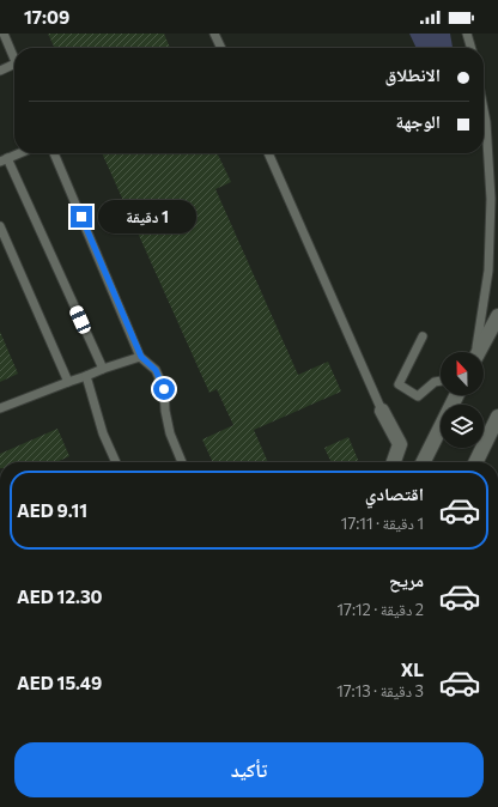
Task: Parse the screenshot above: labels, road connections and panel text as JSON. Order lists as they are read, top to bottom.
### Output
{
  "north": "top",
  "page": {
    "status": "17:09",
    "banner": ["الانطلاق", "الوجهة"],
    "bubble": "1 دقيقة",
    "list": [
      {
        "name": "اقتصادي",
        "note": "1 دقيقة · 17:11",
        "value": "AED 9.11"
      },
      {
        "name": "مريح",
        "note": "2 دقيقة · 17:12",
        "value": "AED 12.30"
      },
      {
        "name": "XL",
        "note": "3 دقيقة · 17:13",
        "value": "AED 15.49"
      }
    ],
    "buttons": "تأكيد"
  }
}
